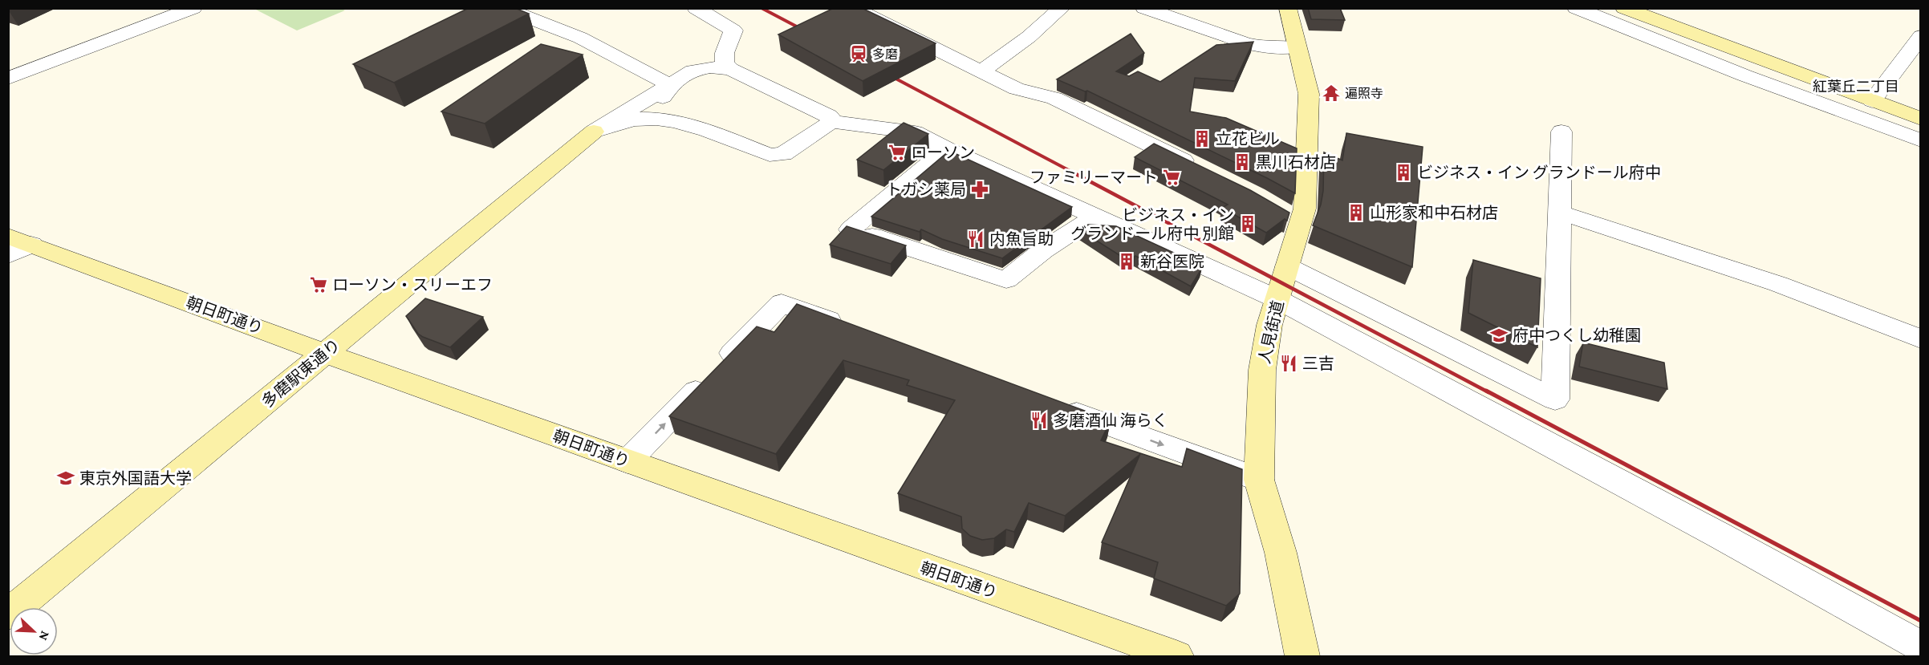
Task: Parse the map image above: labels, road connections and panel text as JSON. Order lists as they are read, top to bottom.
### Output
{
  "streets": {
    "street": ["朝日町通り", "人見街道", "多磨駅東通り"]
  },
  "crossings": [
    ["朝日町通り", "多磨駅東通り"]
  ],
  "districts": ["紅葉丘二丁目"],
  "places": {
    "station": ["多磨"],
    "temple": ["遍照寺"],
    "building": [
      "立花ビル",
      "黒川石材店",
      "ビジネス・イン グランドール府中",
      "山形家和中石材店",
      "ビジネス・イン グランドール府中 別館",
      "新谷医院"
    ],
    "supermarket": ["ローソン", "ファミリーマート", "ローソン・スリーエフ"],
    "pharmacy": ["トガシ薬局"],
    "restaurant": ["内魚旨助", "三吉", "多磨酒仙 海らく"],
    "school or university": ["府中つくし幼稚園", "東京外国語大学"]
  },
  "north": "bottom right"
}
